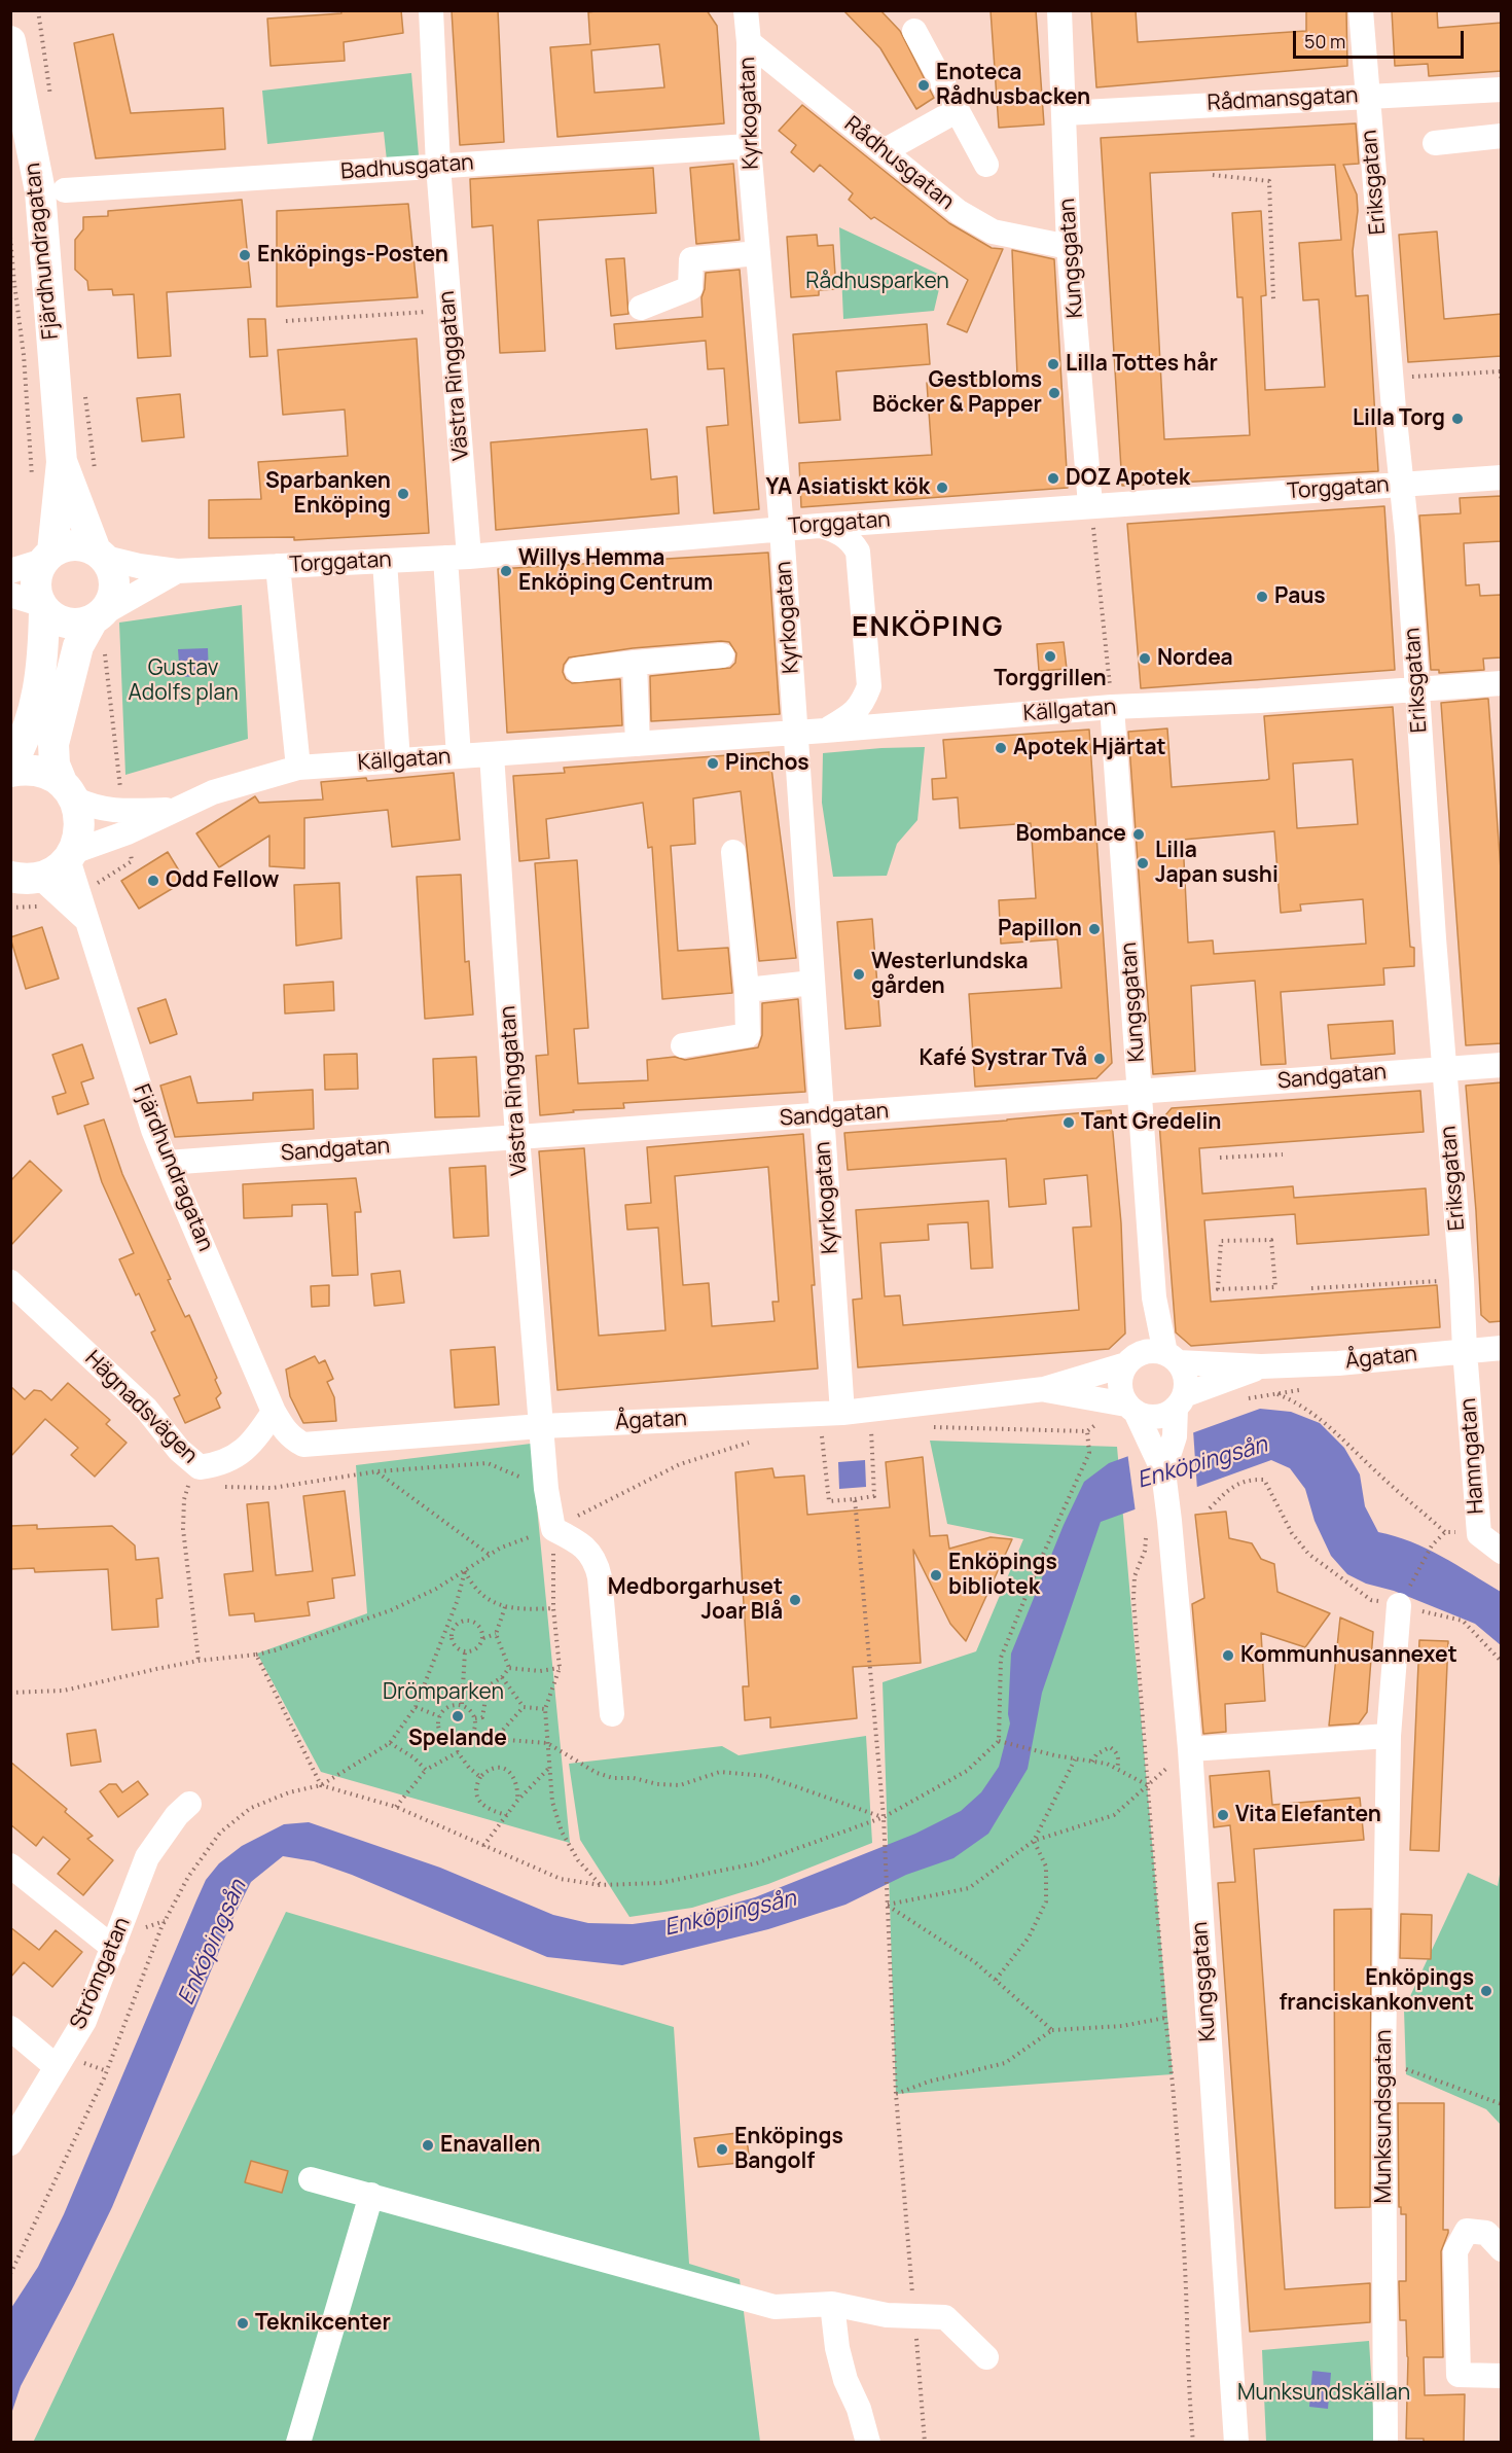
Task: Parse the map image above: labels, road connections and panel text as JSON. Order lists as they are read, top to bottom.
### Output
{
  "streets": {
    "main road": ["Fjärdhundragatan"],
    "street": [
      "Rådmansgatan",
      "Kyrkogatan",
      "Rådhusgatan",
      "Badhusgatan",
      "Eriksgatan",
      "Kungsgatan",
      "Västra Ringgatan",
      "Torggatan",
      "Källgatan",
      "Sandgatan",
      "Ågatan",
      "Hägnadsvägen",
      "Hamngatan",
      "Strömgatan",
      "Munksundsgatan"
    ]
  },
  "crossings": [
    ["Rådmansgatan", "Eriksgatan"],
    ["Rådmansgatan", "Kungsgatan"],
    ["Kyrkogatan", "Rådhusgatan"],
    ["Kyrkogatan", "Badhusgatan"],
    ["Kyrkogatan", "Torggatan"],
    ["Kyrkogatan", "Källgatan"],
    ["Kyrkogatan", "Sandgatan"],
    ["Kyrkogatan", "Ågatan"],
    ["Rådhusgatan", "Kungsgatan"],
    ["Badhusgatan", "Västra Ringgatan"],
    ["Eriksgatan", "Torggatan"],
    ["Eriksgatan", "Källgatan"],
    ["Eriksgatan", "Sandgatan"],
    ["Eriksgatan", "Ågatan"],
    ["Eriksgatan", "Hamngatan"],
    ["Fjärdhundragatan", "Torggatan"],
    ["Fjärdhundragatan", "Källgatan"],
    ["Fjärdhundragatan", "Sandgatan"],
    ["Fjärdhundragatan", "Ågatan"],
    ["Fjärdhundragatan", "Hägnadsvägen"],
    ["Kungsgatan", "Torggatan"],
    ["Kungsgatan", "Källgatan"],
    ["Kungsgatan", "Sandgatan"],
    ["Kungsgatan", "Ågatan"],
    ["Västra Ringgatan", "Torggatan"],
    ["Västra Ringgatan", "Källgatan"],
    ["Västra Ringgatan", "Sandgatan"],
    ["Västra Ringgatan", "Ågatan"],
    ["Ågatan", "Hägnadsvägen"],
    ["Ågatan", "Hamngatan"]
  ],
  "districts": ["ENKÖPING"],
  "water": ["Enköpingsån"],
  "parks": [
    "Rådhusparken",
    "Gustav Adolfs plan",
    "Drömparken",
    "Munksundskällan"
  ],
  "places": [
    "Enoteca Rådhusbacken",
    "Enköpings-Posten",
    "Lilla Tottes hår",
    "Gestbloms Böcker & Papper",
    "Lilla Torg",
    "DOZ Apotek",
    "YA Asiatiskt kök",
    "Sparbanken Enköping",
    "Willys Hemma Enköping Centrum",
    "Paus",
    "Torggrillen",
    "Nordea",
    "Apotek Hjärtat",
    "Pinchos",
    "Bombance",
    "Lilla Japan sushi",
    "Odd Fellow",
    "Papillon",
    "Westerlundska gården",
    "Kafé Systrar Två",
    "Tant Gredelin",
    "Enköpings bibliotek",
    "Medborgarhuset Joar Blå",
    "Kommunhusannexet",
    "Spelande",
    "Vita Elefanten",
    "Enköpings franciskankonvent",
    "Enavallen",
    "Enköpings Bangolf",
    "Teknikcenter"
  ],
  "scale_bar": "50 m"
}
